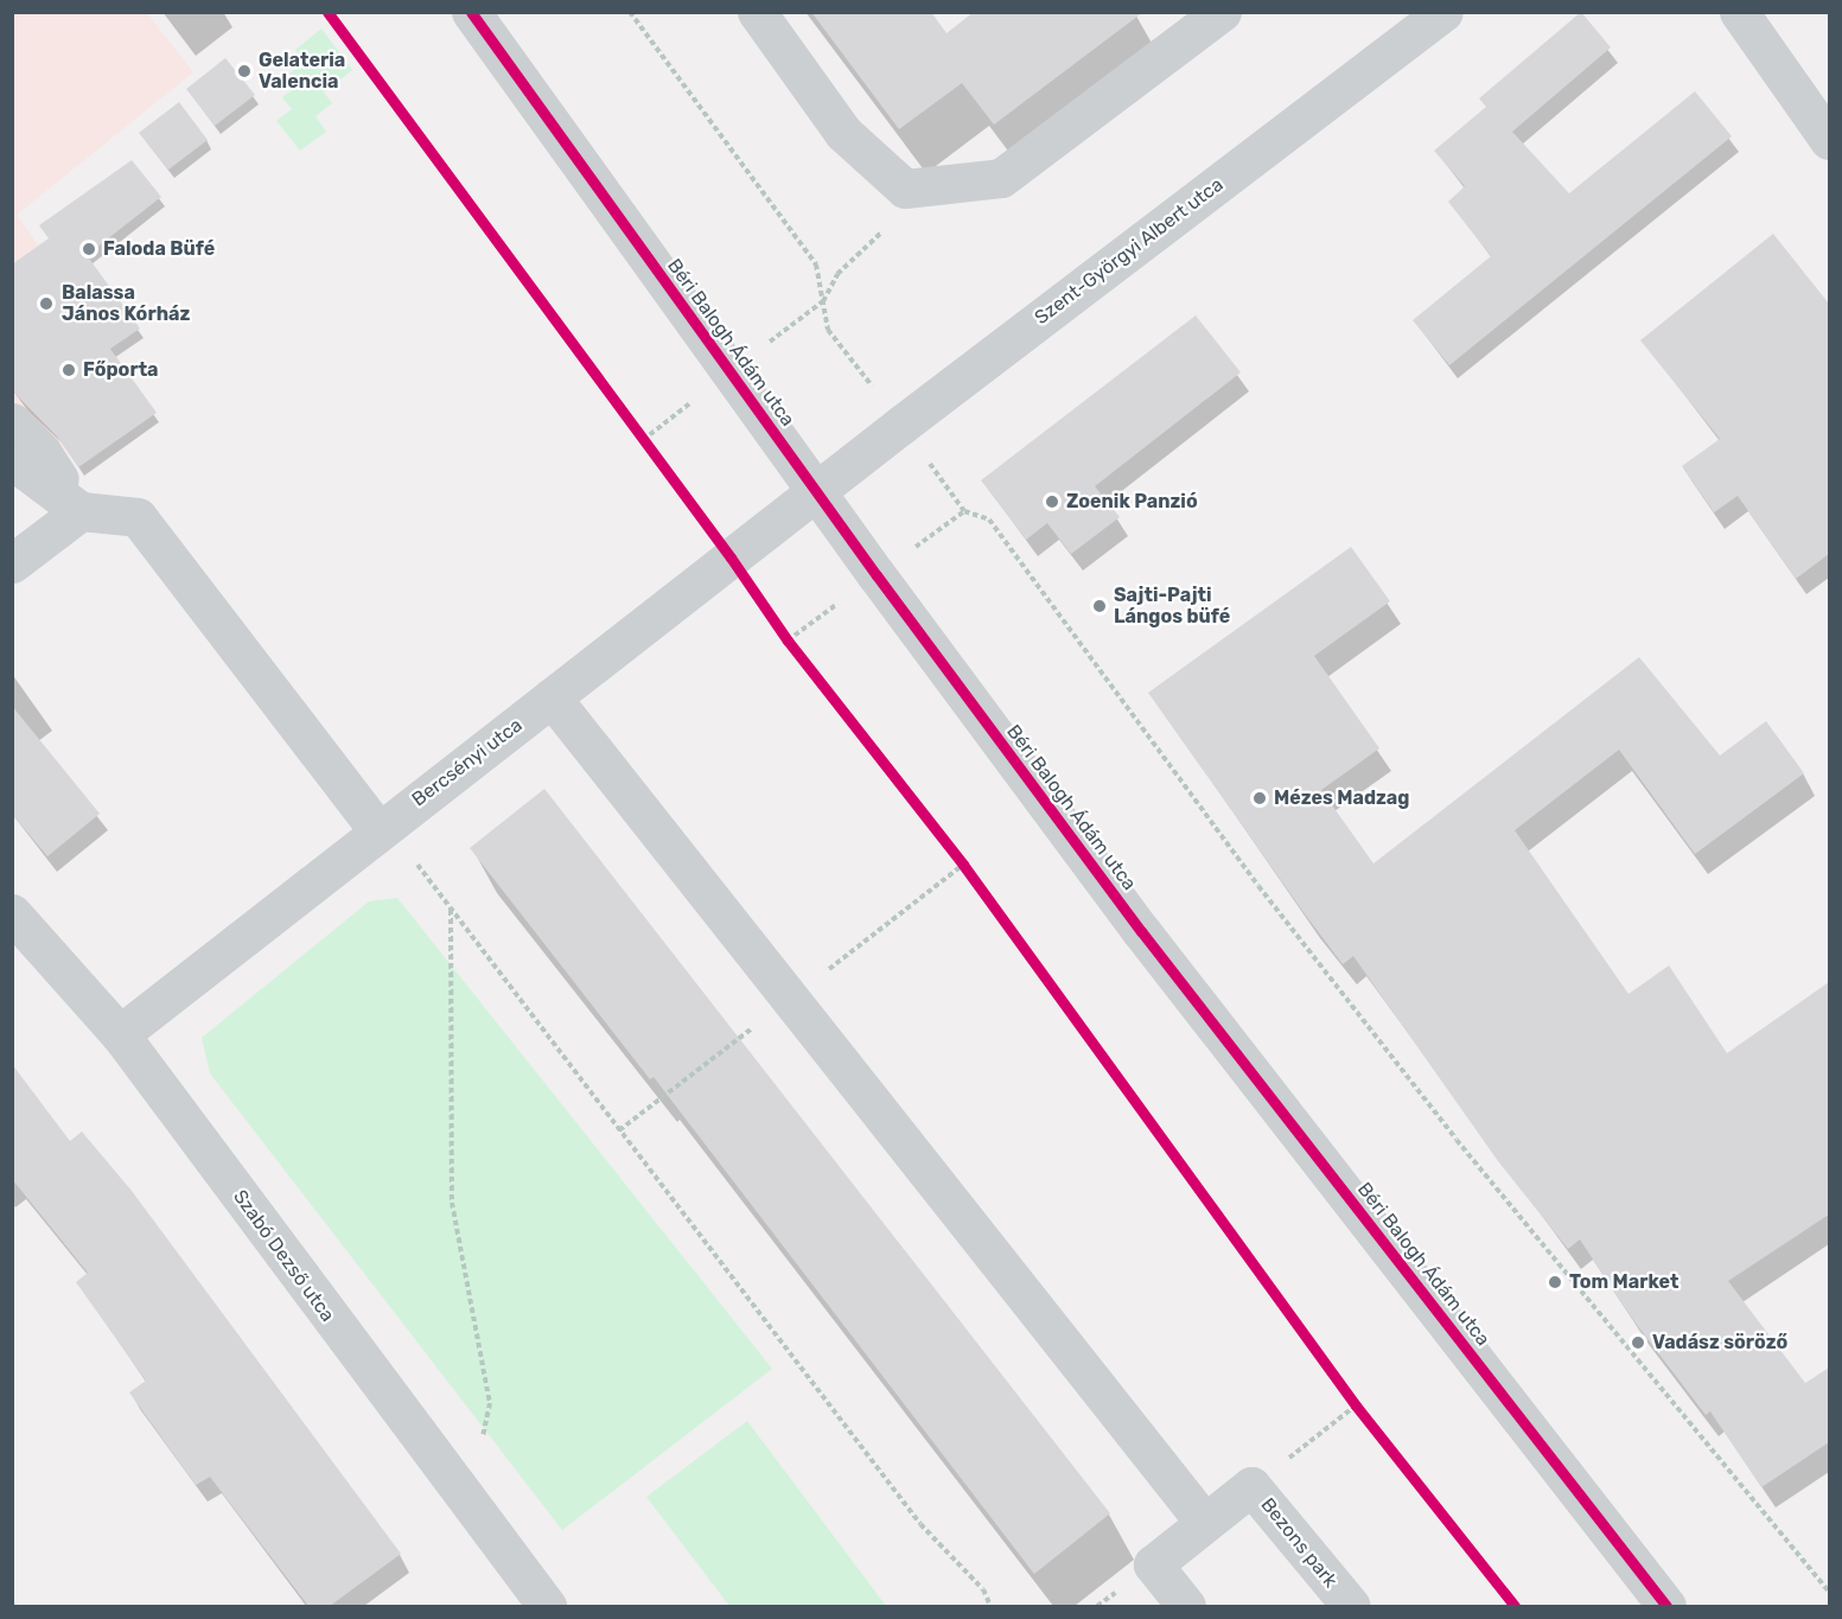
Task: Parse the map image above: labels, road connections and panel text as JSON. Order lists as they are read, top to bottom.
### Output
{
  "streets": {
    "street": [
      "Szent-Györgyi Albert utca",
      "Béri Balogh Ádám utca",
      "Bercsényi utca",
      "Szabó Dezső utca",
      "Bezons park"
    ]
  },
  "crossings": [
    ["Szent-Györgyi Albert utca", "Béri Balogh Ádám utca"],
    ["Szent-Györgyi Albert utca", "Bercsényi utca"],
    ["Béri Balogh Ádám utca", "Bercsényi utca"],
    ["Bercsényi utca", "Szabó Dezső utca"]
  ],
  "places": [
    "Gelateria Valencia",
    "Faloda Büfé",
    "Balassa János Kórház",
    "Főporta",
    "Zoenik Panzió",
    "Sajti-Pajti Lángos büfé",
    "Mézes Madzag",
    "Tom Market",
    "Vadász söröző"
  ]
}
